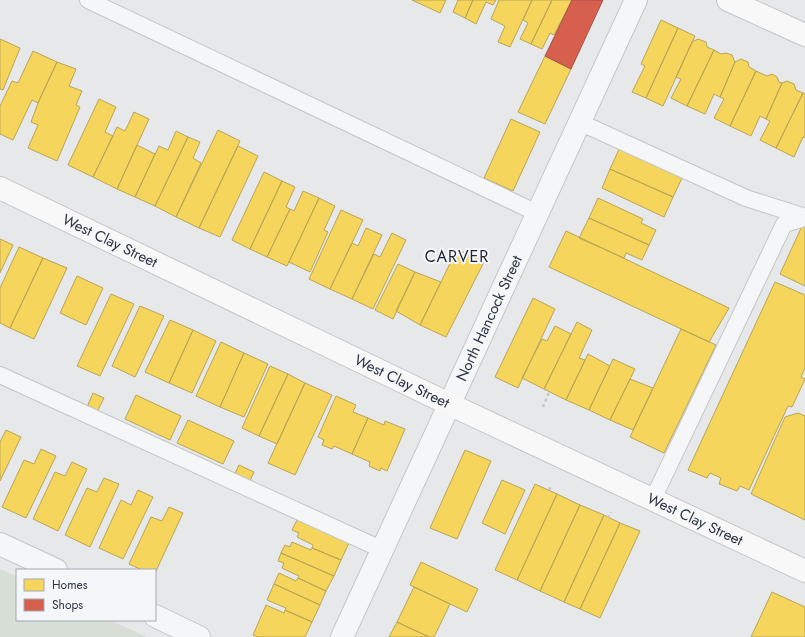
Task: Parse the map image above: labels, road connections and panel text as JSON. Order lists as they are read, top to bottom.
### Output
{
  "streets": {
    "street": ["West Clay Street", "North Hancock Street"]
  },
  "crossings": [
    ["West Clay Street", "North Hancock Street"]
  ],
  "districts": ["CARVER"],
  "legend": ["Homes", "Shops"]
}
